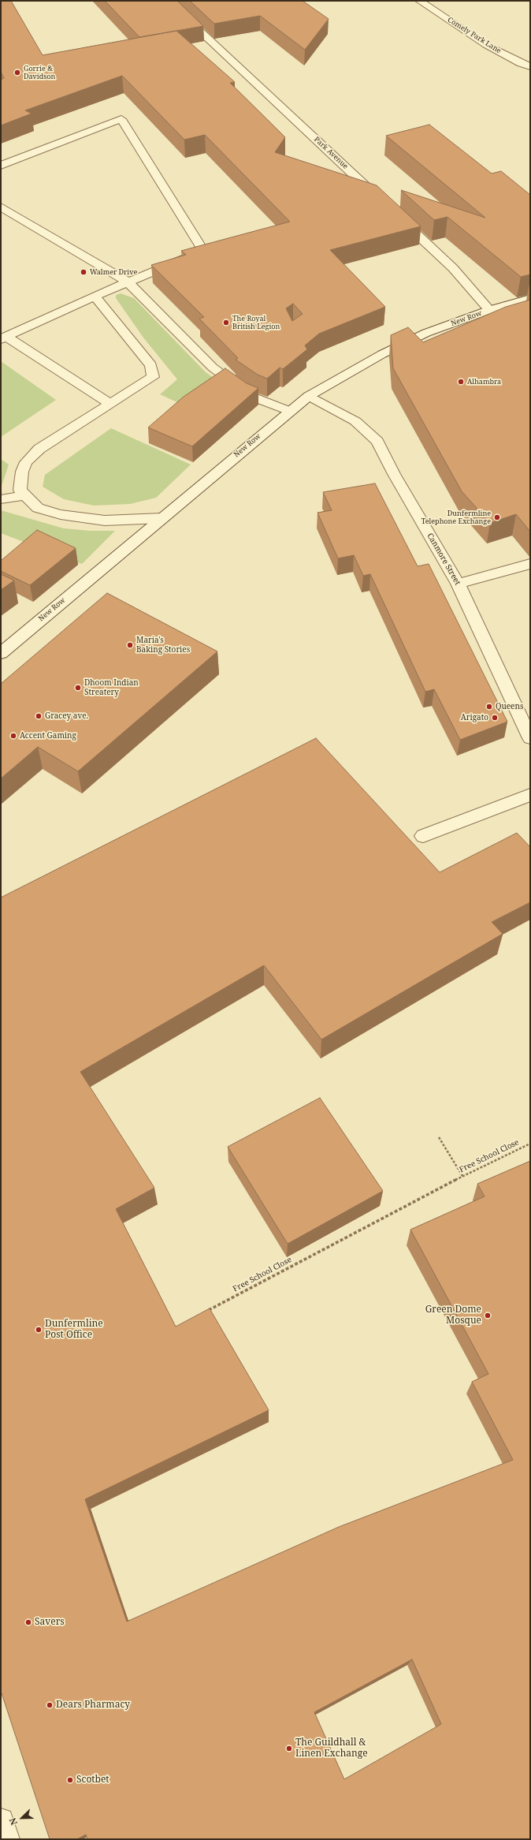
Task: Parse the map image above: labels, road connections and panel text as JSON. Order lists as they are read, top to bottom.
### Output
{
  "streets": {
    "street": [
      "Comely Park Lane",
      "Park Avenue",
      "New Row",
      "Canmore Street"
    ],
    "path": ["Free School Close"]
  },
  "crossings": [
    ["New Row", "Canmore Street"]
  ],
  "places": [
    "Gorrie & Davidson",
    "Walmer Drive",
    "The Royal British Legion",
    "Alhambra",
    "Dunfermline Telephone Exchange",
    "Maria's Baking Stories",
    "Dhoom Indian Streatery",
    "Queens",
    "Gracey ave.",
    "Arigato",
    "Accent Gaming",
    "Green Dome Mosque",
    "Dunfermline Post Office",
    "Savers",
    "Dears Pharmacy",
    "The Guildhall & Linen Exchange",
    "Scotbet"
  ],
  "north": "bottom left"
}
